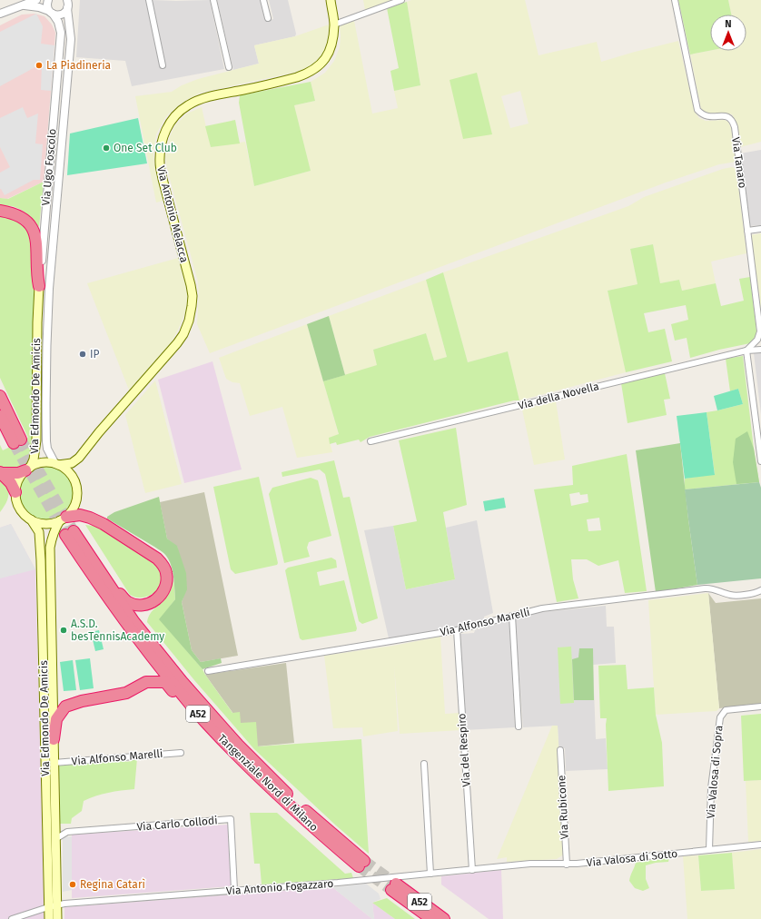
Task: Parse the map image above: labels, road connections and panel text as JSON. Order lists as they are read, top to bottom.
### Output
{
  "streets": {
    "highway": ["A52", "Tangenziale Nord di Milano"],
    "main road": ["Via Ugo Foscolo", "Via Antonio Melacca", "Via Edmondo De Amicis"],
    "street": [
      "Via Tanaro",
      "Via della Novella",
      "Via Alfonso Marelli",
      "Via del Respiro",
      "Via Valosa di Sopra",
      "Via Rubicone",
      "Via Carlo Collodi",
      "Via Valosa di Sotto",
      "Via Antonio Fogazzaro"
    ]
  },
  "crossings": [
    ["Via Tanaro", "Via della Novella"],
    ["Via Ugo Foscolo", "Via Edmondo De Amicis"],
    ["Via Antonio Melacca", "Via Edmondo De Amicis"],
    ["Via Edmondo De Amicis", "Via Alfonso Marelli"],
    ["Via Edmondo De Amicis", "Via Carlo Collodi"],
    ["Via Edmondo De Amicis", "Via Antonio Fogazzaro"],
    ["Via Alfonso Marelli", "Via del Respiro"],
    ["Via del Respiro", "Via Antonio Fogazzaro"],
    ["Via Valosa di Sopra", "Via Valosa di Sotto"],
    ["Via Rubicone", "Via Valosa di Sotto"],
    ["Via Carlo Collodi", "Via Antonio Fogazzaro"],
    ["Via Valosa di Sotto", "Via Antonio Fogazzaro"]
  ],
  "places": [
    "La Piadineria",
    "One Set Club",
    "IP",
    "A.S.D. besTennisAcademy",
    "Regina Catarì"
  ],
  "north": "top"
}
